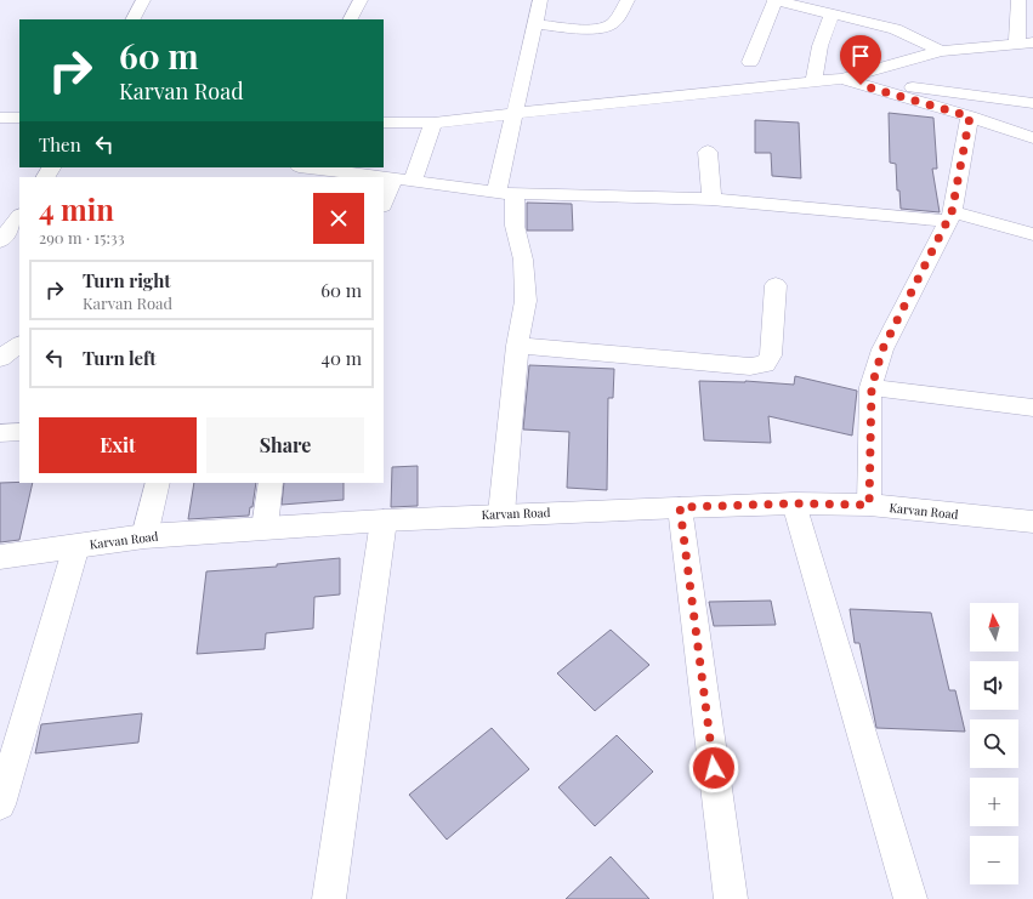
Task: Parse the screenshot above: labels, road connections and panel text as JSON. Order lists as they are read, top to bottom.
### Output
{
  "streets": {
    "street": ["Karvan Road"]
  },
  "north": "top",
  "page": {
    "turn": ["60 m", "Karvan Road"],
    "then": "Then",
    "heading": ["4 min", "290 m · 15:33"],
    "list": [
      {
        "name": "Turn right",
        "note": "Karvan Road",
        "value": "60 m"
      },
      {
        "name": "Turn left",
        "value": "40 m"
      }
    ],
    "buttons": ["Exit", "Share"],
    "map_buttons": ["+", "−"]
  }
}
